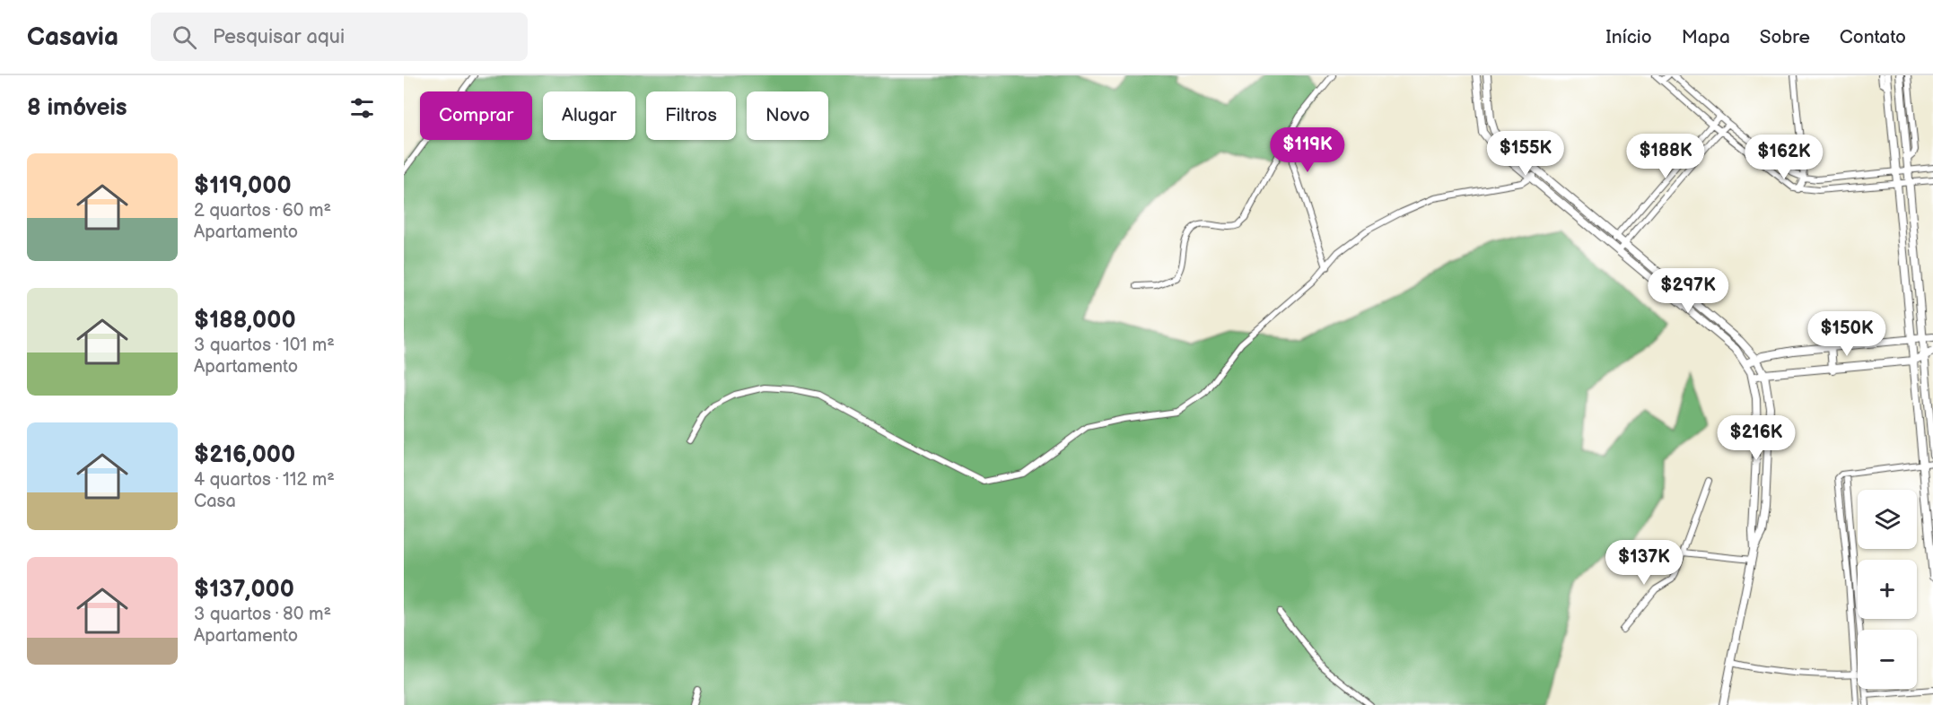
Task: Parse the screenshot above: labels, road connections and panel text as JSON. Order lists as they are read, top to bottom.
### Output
{
  "page": {
    "header": "Casavia",
    "search": "Pesquisar aqui",
    "nav": [
      "Início",
      "Mapa",
      "Sobre",
      "Contato"
    ],
    "heading": "8 imóveis",
    "chip": [
      "Comprar",
      "Alugar",
      "Filtros",
      "Novo"
    ],
    "price": [
      "$119K",
      "$155K",
      "$188K",
      "$162K",
      "$297K",
      "$150K",
      "$216K",
      "$137K"
    ],
    "list": [
      {
        "name": "$119,000",
        "note": "2 quartos · 60 m² · Apartamento"
      },
      {
        "name": "$188,000",
        "note": "3 quartos · 101 m² · Apartamento"
      },
      {
        "name": "$216,000",
        "note": "4 quartos · 112 m² · Casa"
      },
      {
        "name": "$137,000",
        "note": "3 quartos · 80 m² · Apartamento"
      }
    ],
    "map_buttons": ["+", "−"]
  }
}
